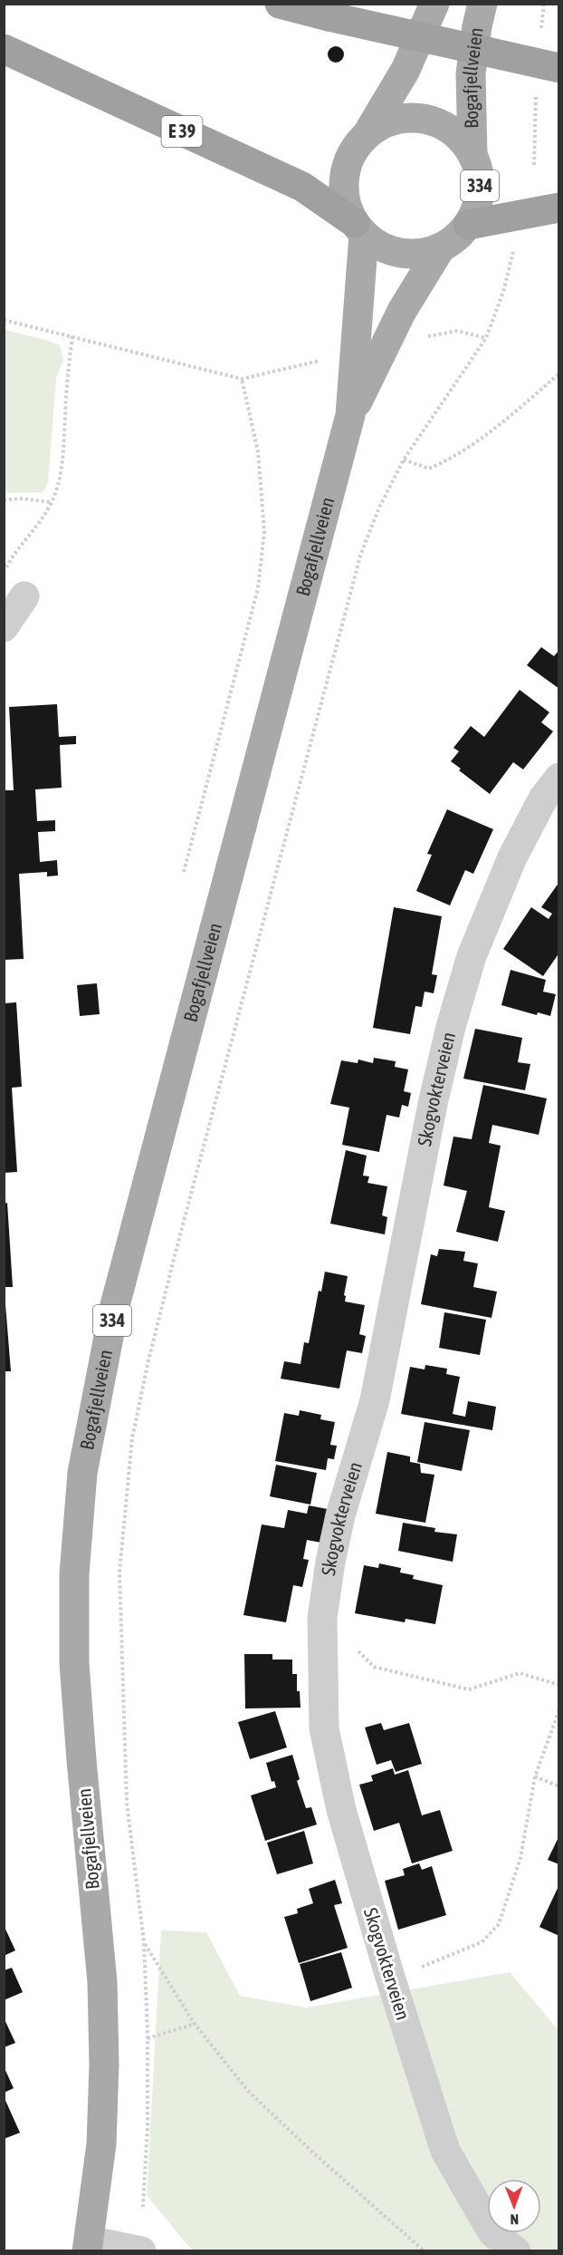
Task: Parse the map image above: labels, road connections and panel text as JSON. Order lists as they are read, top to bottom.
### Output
{
  "streets": {
    "highway": ["E 39"],
    "main road": ["Bogafjellveien", "334"],
    "street": ["Skogvokterveien"]
  },
  "crossings": [
    ["Bogafjellveien", "E 39"],
    ["Bogafjellveien", "334"],
    ["E 39", "334"]
  ],
  "north": "bottom"
}
